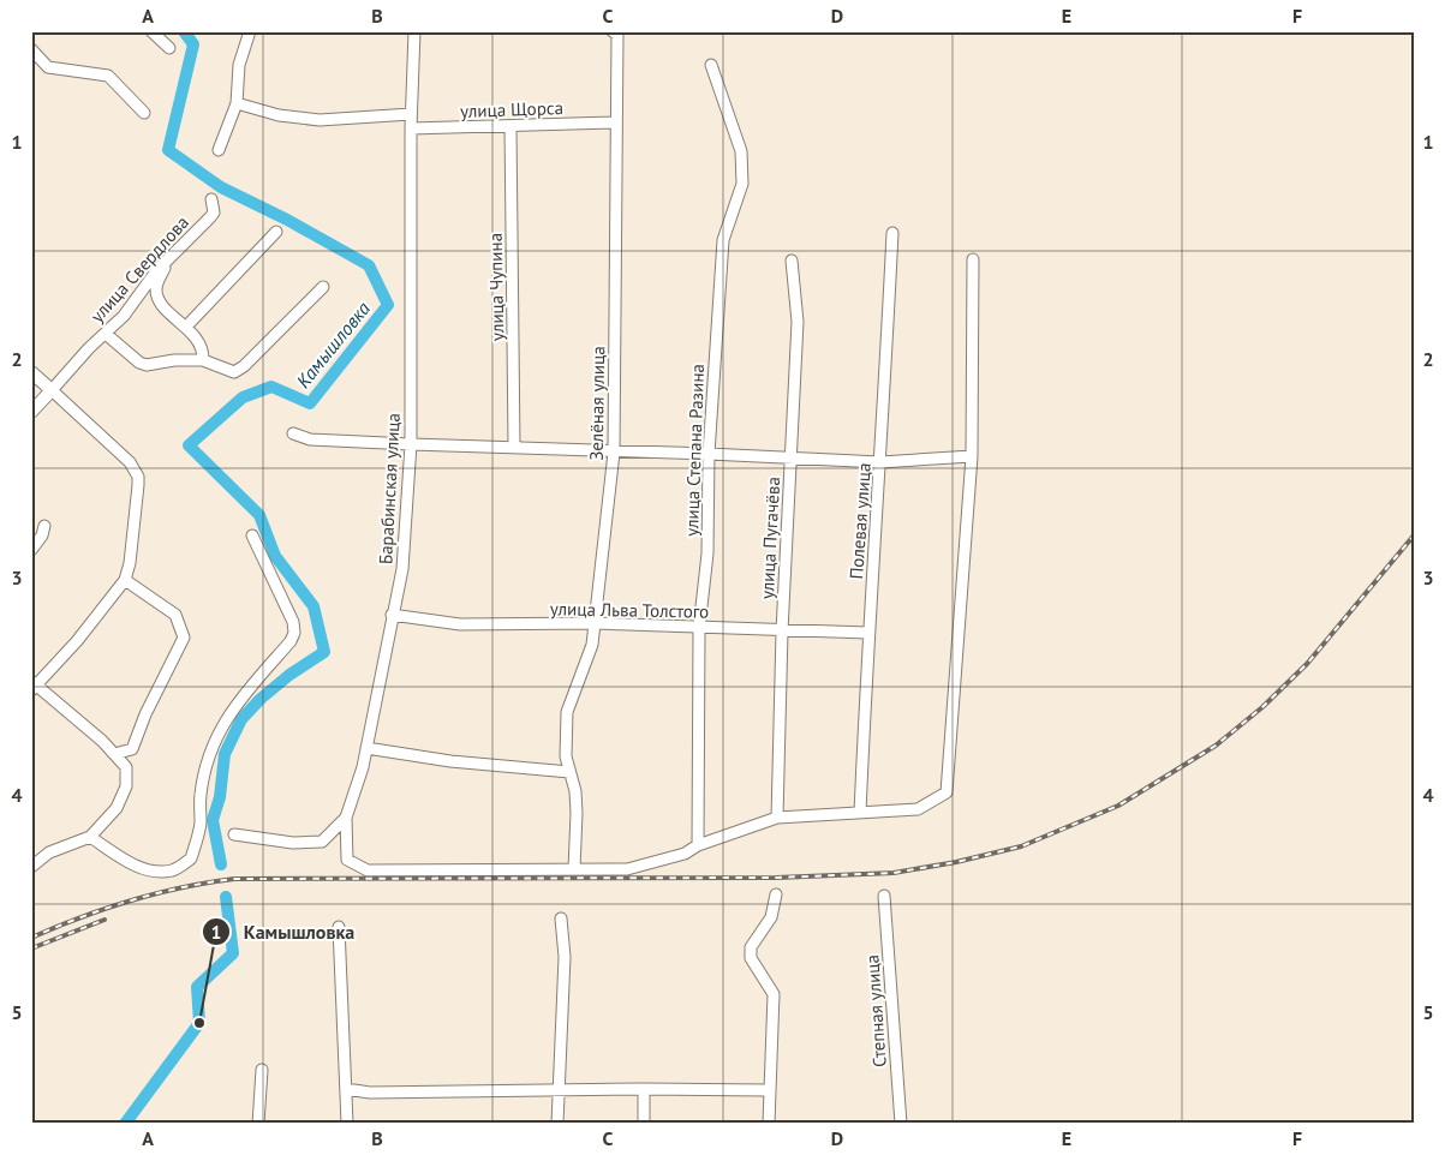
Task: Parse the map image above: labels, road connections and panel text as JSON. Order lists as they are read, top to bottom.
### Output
{
  "streets": {
    "main road": ["улица Свердлова"],
    "street": [
      "улица Щорса",
      "улица Чупина",
      "Зелёная улица",
      "улица Степана Разина",
      "Барабинская улица",
      "Полевая улица",
      "улица Пугачёва",
      "улица Льва Толстого",
      "Степная улица"
    ]
  },
  "crossings": [
    ["улица Щорса", "улица Чупина"],
    ["улица Щорса", "Зелёная улица"],
    ["улица Щорса", "Барабинская улица"],
    ["Зелёная улица", "улица Льва Толстого"],
    ["улица Степана Разина", "улица Льва Толстого"],
    ["Барабинская улица", "улица Льва Толстого"],
    ["Полевая улица", "улица Льва Толстого"],
    ["улица Пугачёва", "улица Льва Толстого"]
  ],
  "water": ["Камышловка"],
  "places": ["Камышловка"],
  "grid": {
    "columns": [
      "A",
      "B",
      "C",
      "D",
      "E",
      "F"
    ],
    "rows": [
      "1",
      "2",
      "3",
      "4",
      "5"
    ]
  }
}
